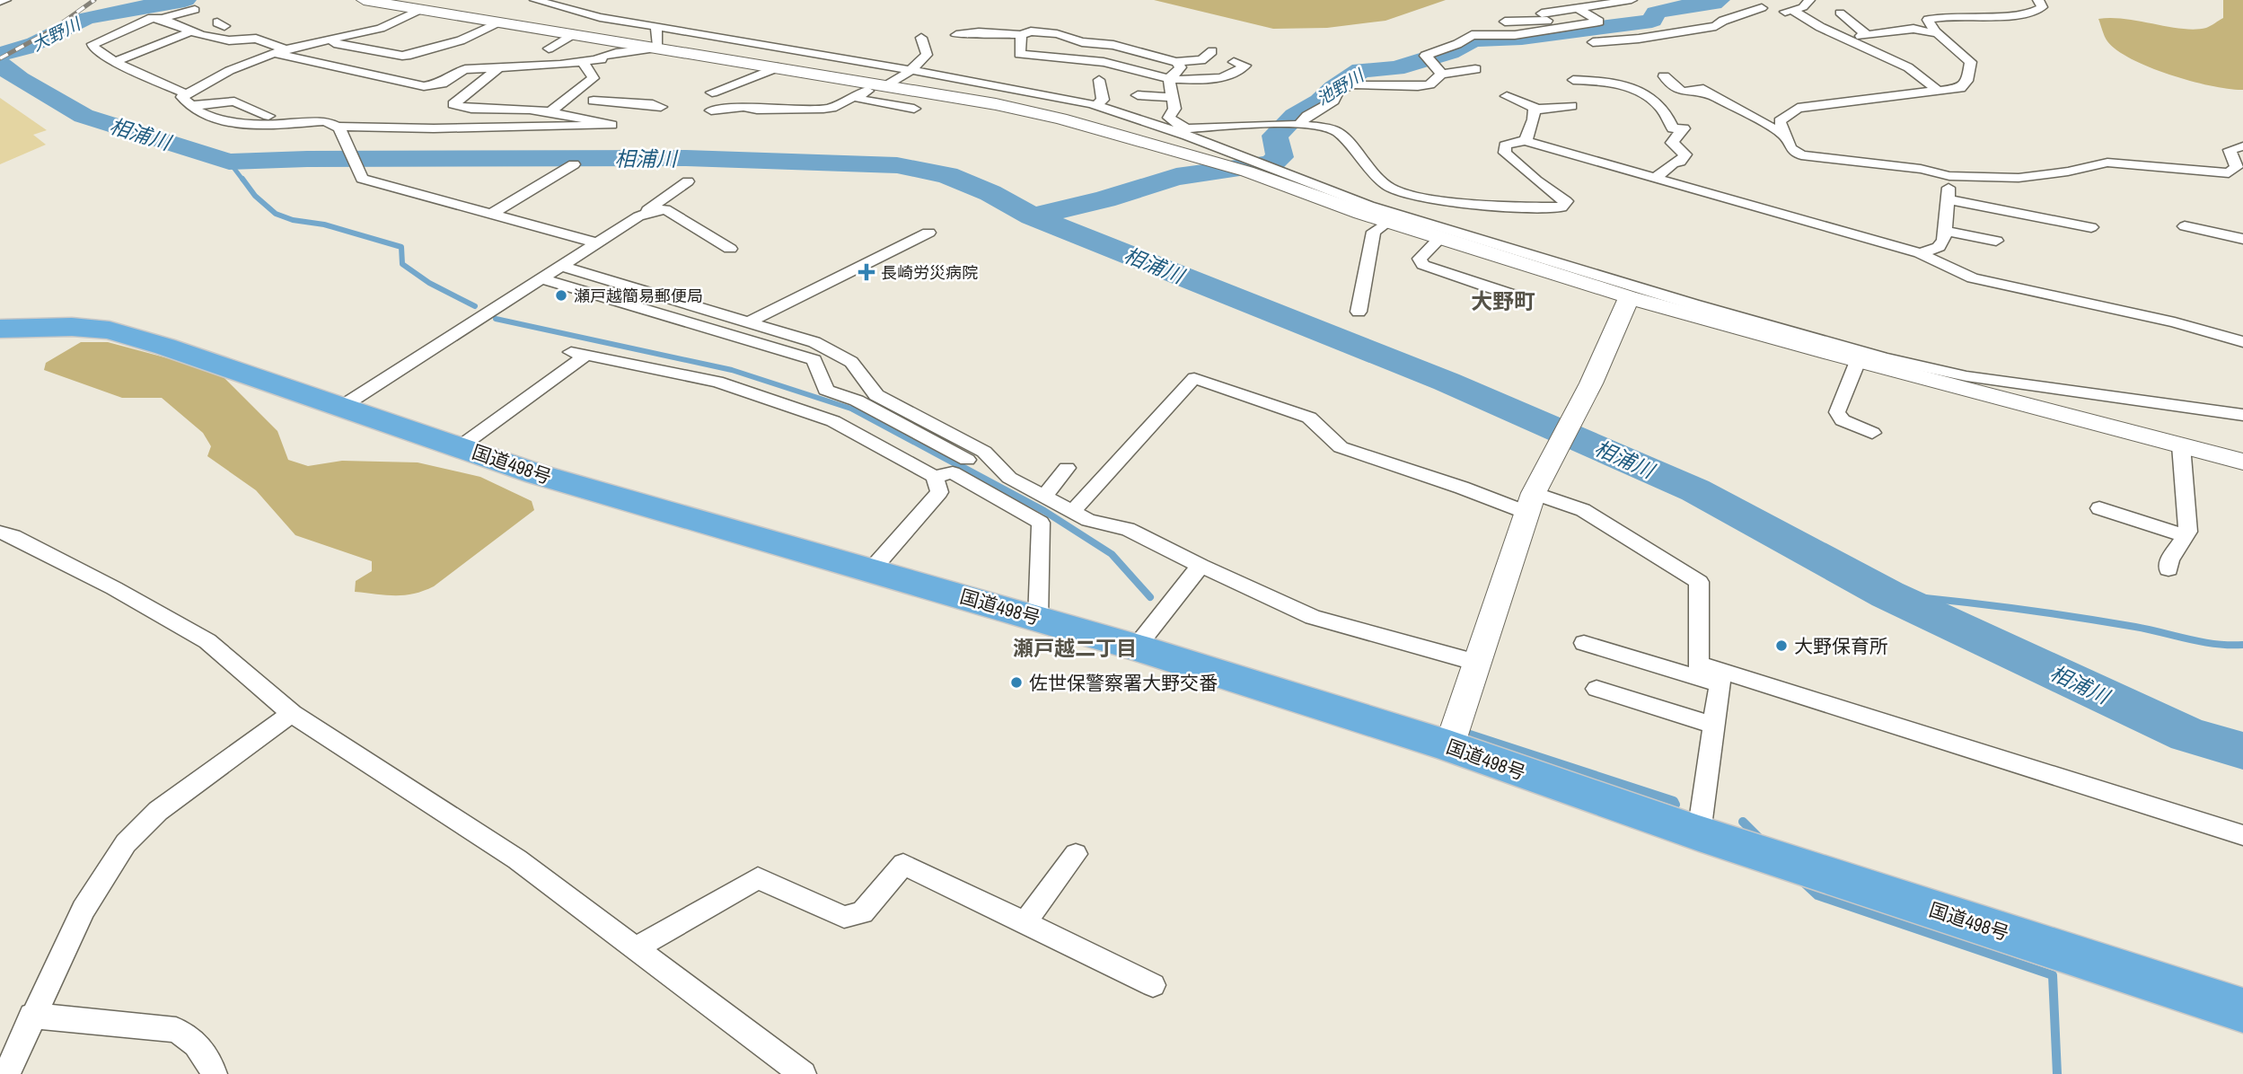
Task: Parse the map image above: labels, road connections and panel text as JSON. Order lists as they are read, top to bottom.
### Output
{
  "streets": {
    "highway": ["国道498号"]
  },
  "districts": ["大野町", "瀬戸越二丁目"],
  "water": ["大野川", "池野川", "相浦川"],
  "places": {
    "health": ["長崎労災病院"],
    "other": ["瀬戸越簡易郵便局", "大野保育所", "佐世保警察署大野交番"]
  }
}
